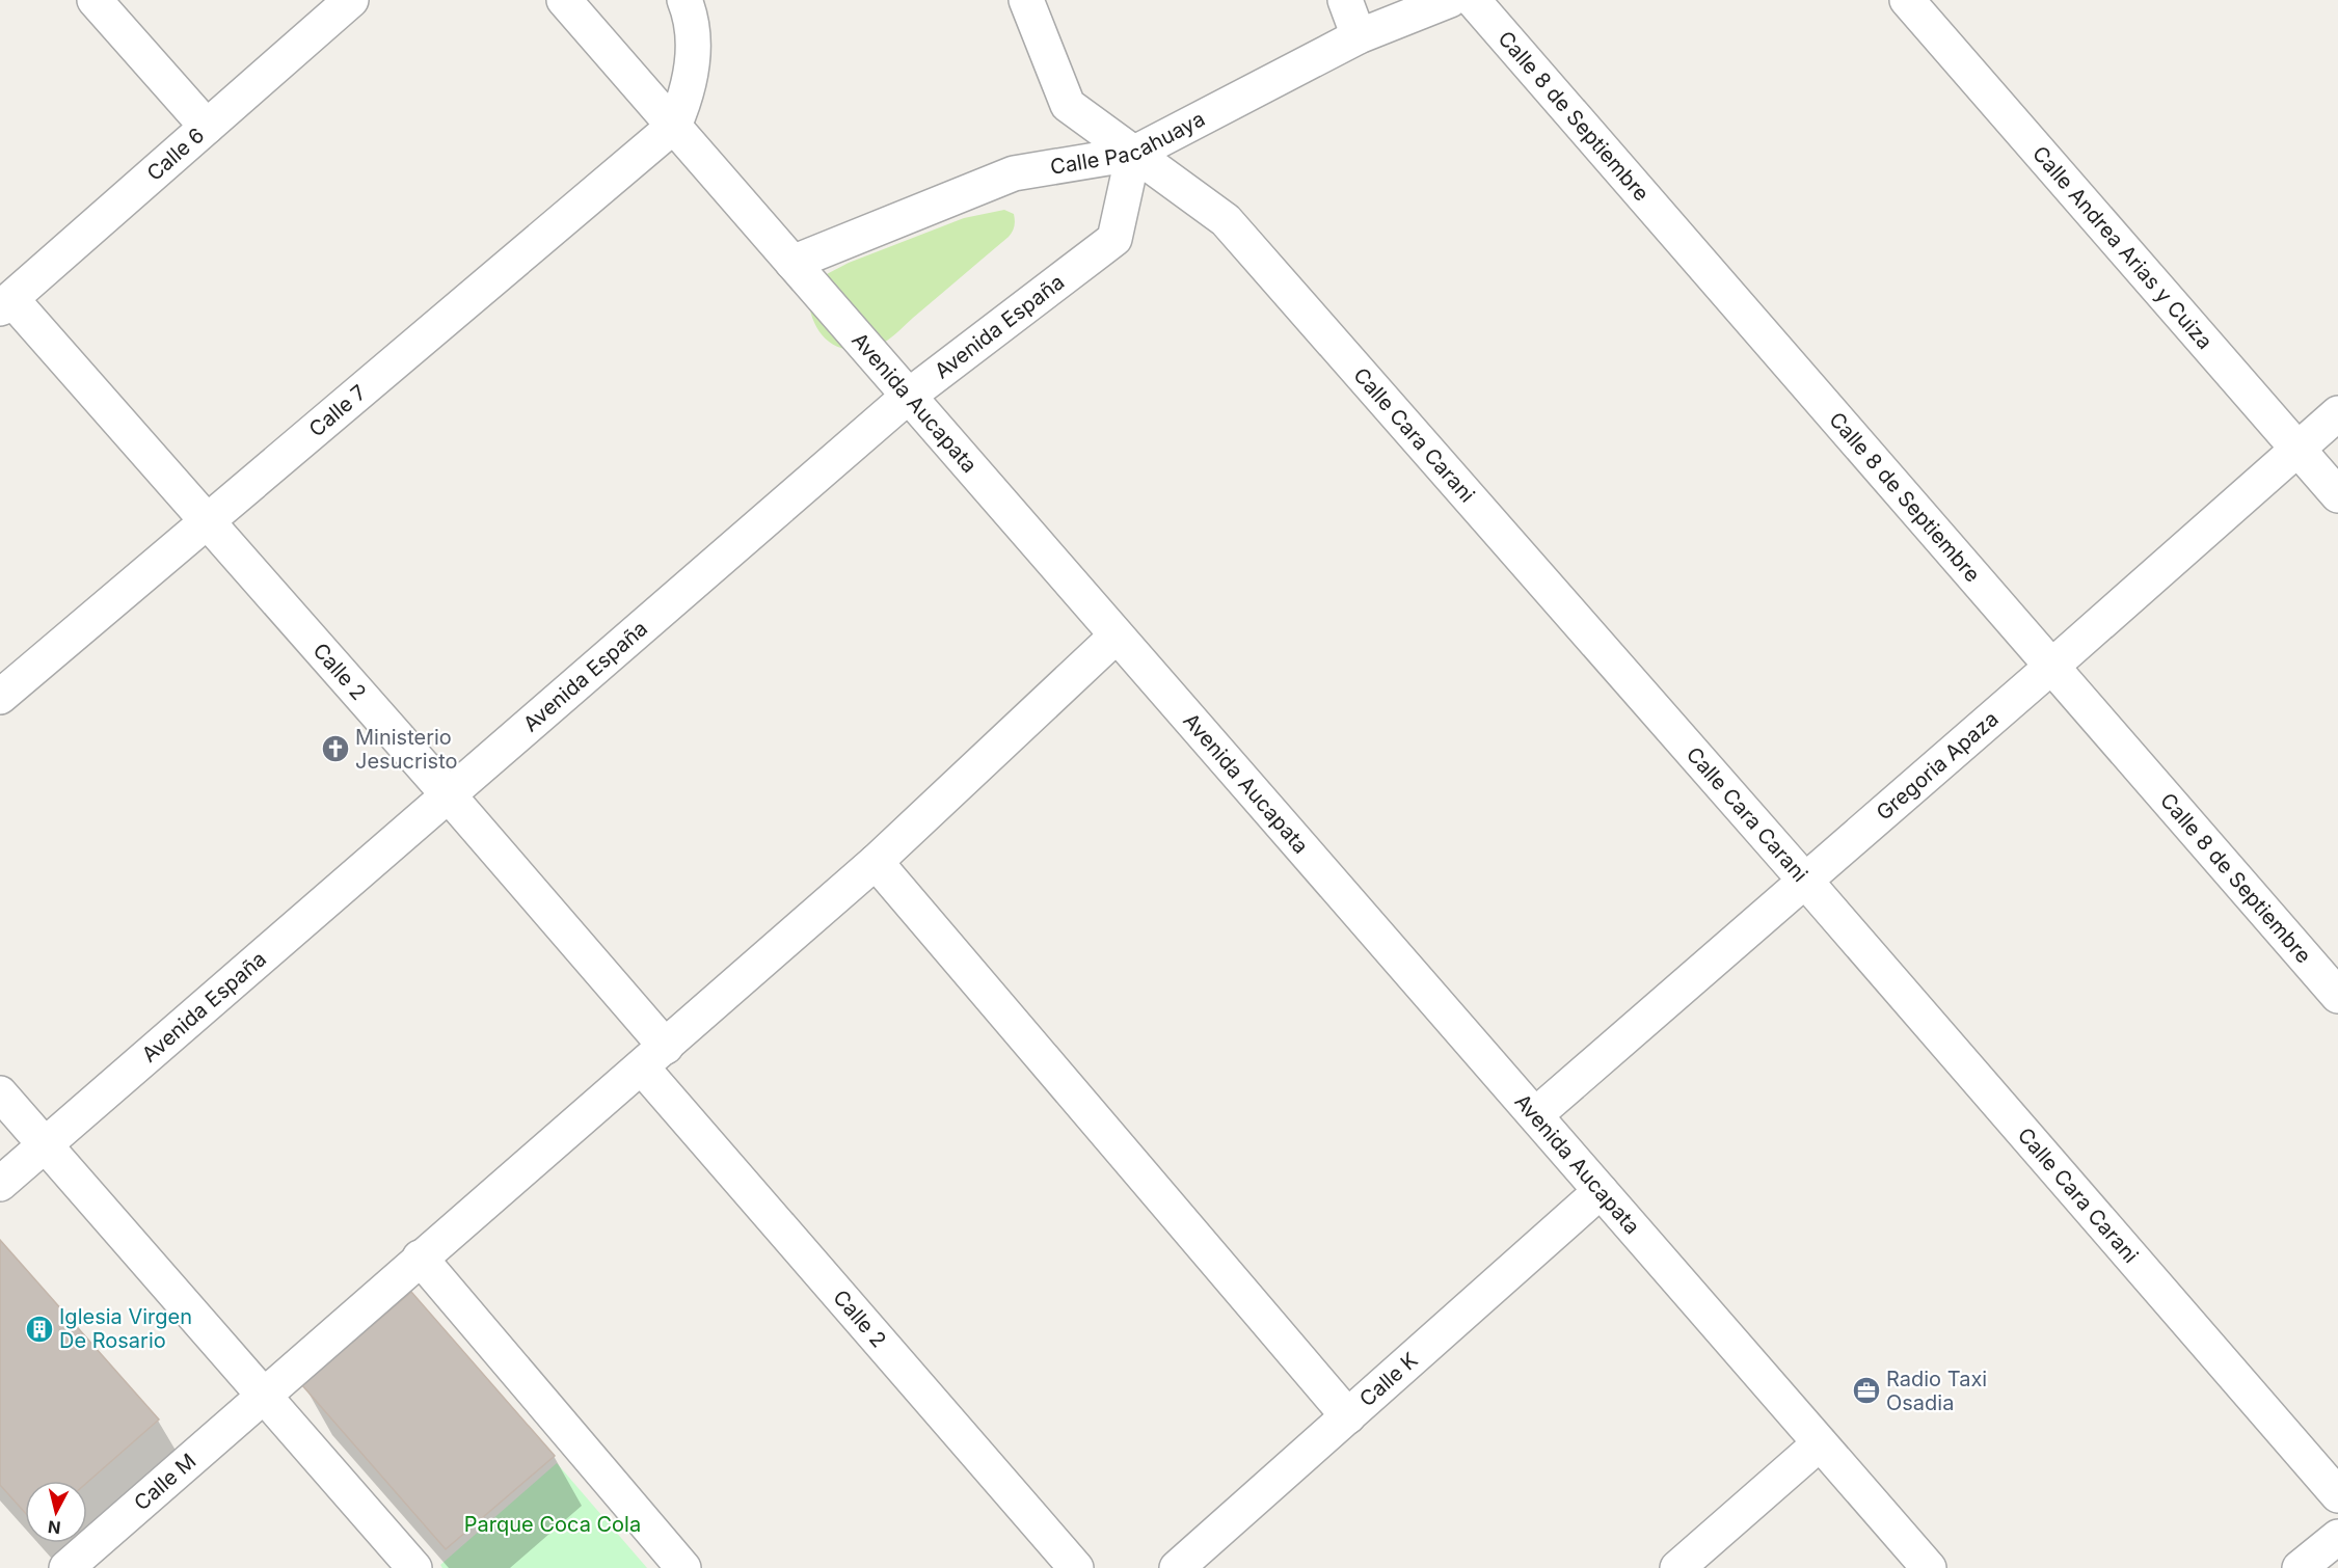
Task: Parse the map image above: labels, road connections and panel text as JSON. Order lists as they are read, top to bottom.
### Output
{
  "streets": {
    "street": [
      "Calle 8 de Septiembre",
      "Calle Pacahuaya",
      "Calle 6",
      "Calle Andrea Arias y Cuiza",
      "Avenida España",
      "Avenida Aucapata",
      "Calle 7",
      "Calle Cara Carani",
      "Calle 2",
      "Gregoria Apaza",
      "Calle K",
      "Calle M"
    ]
  },
  "crossings": [
    ["Calle 8 de Septiembre", "Gregoria Apaza"],
    ["Calle Pacahuaya", "Avenida España"],
    ["Calle Pacahuaya", "Avenida Aucapata"],
    ["Calle Pacahuaya", "Calle Cara Carani"],
    ["Calle 6", "Calle 2"],
    ["Calle Andrea Arias y Cuiza", "Gregoria Apaza"],
    ["Avenida España", "Avenida Aucapata"],
    ["Avenida España", "Calle Cara Carani"],
    ["Avenida España", "Calle 2"],
    ["Avenida Aucapata", "Calle 7"],
    ["Avenida Aucapata", "Gregoria Apaza"],
    ["Avenida Aucapata", "Calle K"],
    ["Avenida Aucapata", "Calle M"],
    ["Calle 7", "Calle 2"],
    ["Calle Cara Carani", "Gregoria Apaza"],
    ["Calle 2", "Calle M"]
  ],
  "parks": ["Parque Coca Cola"],
  "places": {
    "church": ["Ministerio Jesucristo"],
    "building": ["Iglesia Virgen De Rosario"],
    "office": ["Radio Taxi Osadia"]
  },
  "north": "bottom"
}
